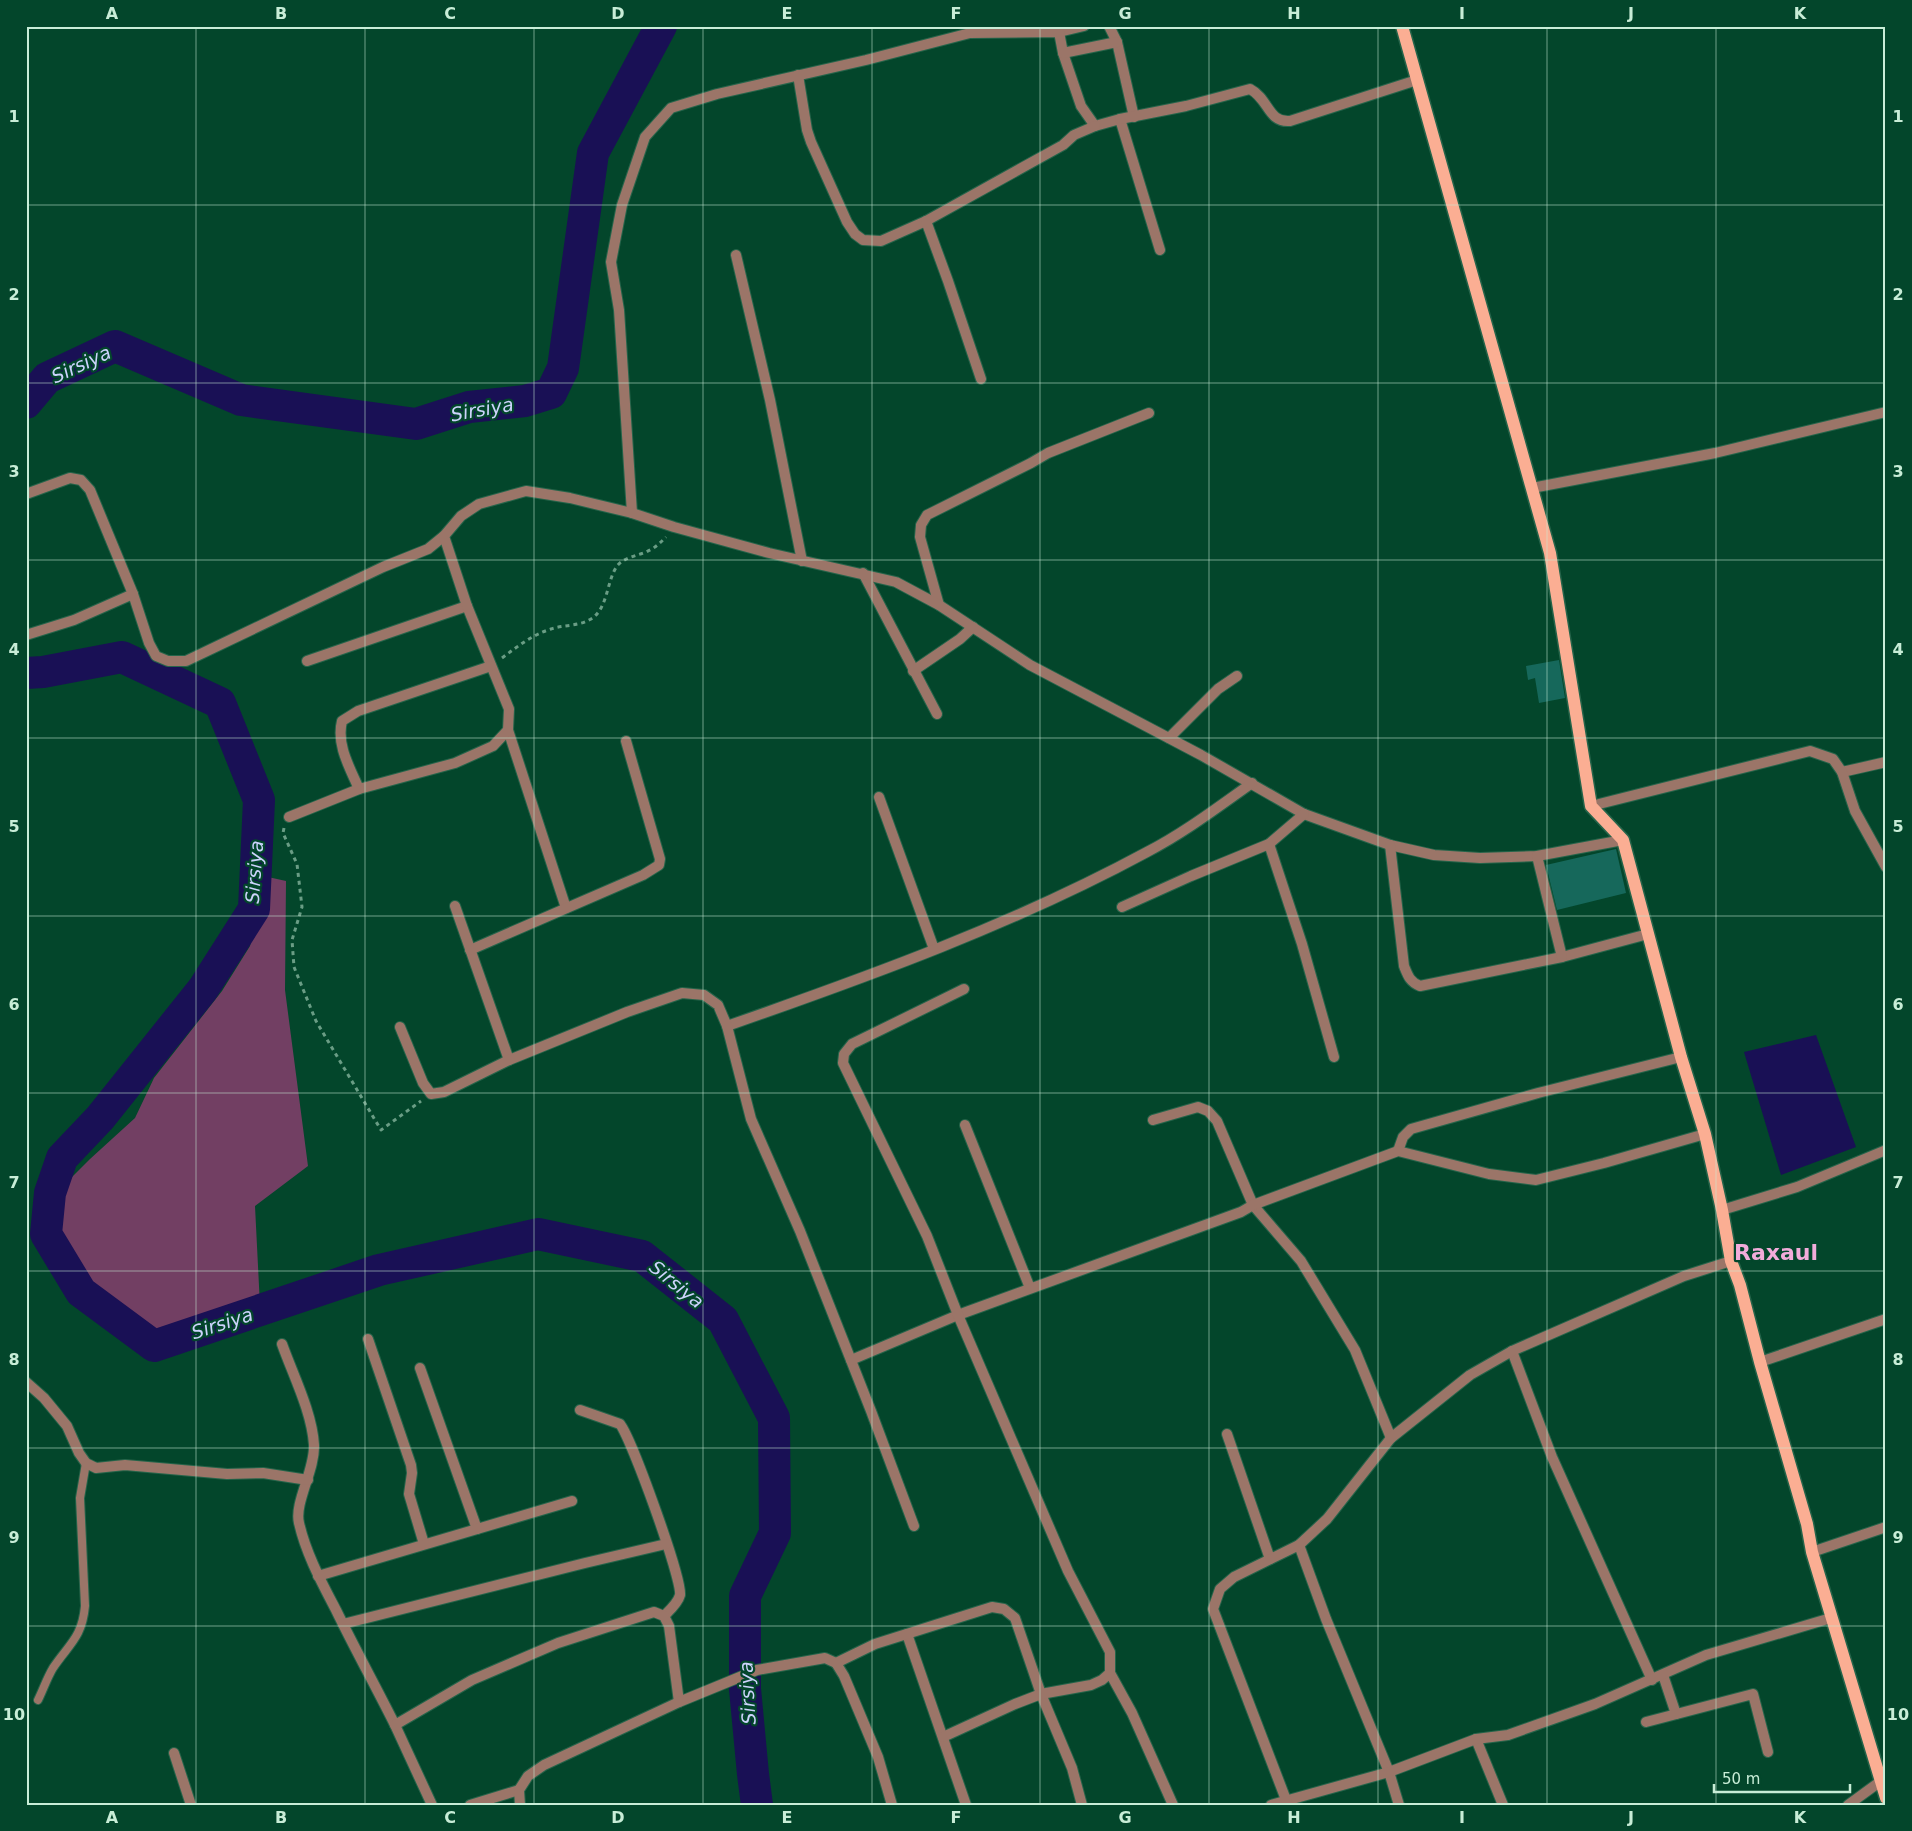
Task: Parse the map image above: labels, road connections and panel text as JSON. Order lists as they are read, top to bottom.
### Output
{
  "districts": ["Raxaul"],
  "water": ["Sirsiya"],
  "scale_bar": "50 m",
  "grid": {
    "columns": [
      "A",
      "B",
      "C",
      "D",
      "E",
      "F",
      "G",
      "H",
      "I",
      "J",
      "K"
    ],
    "rows": [
      "1",
      "2",
      "3",
      "4",
      "5",
      "6",
      "7",
      "8",
      "9",
      "10"
    ]
  }
}
